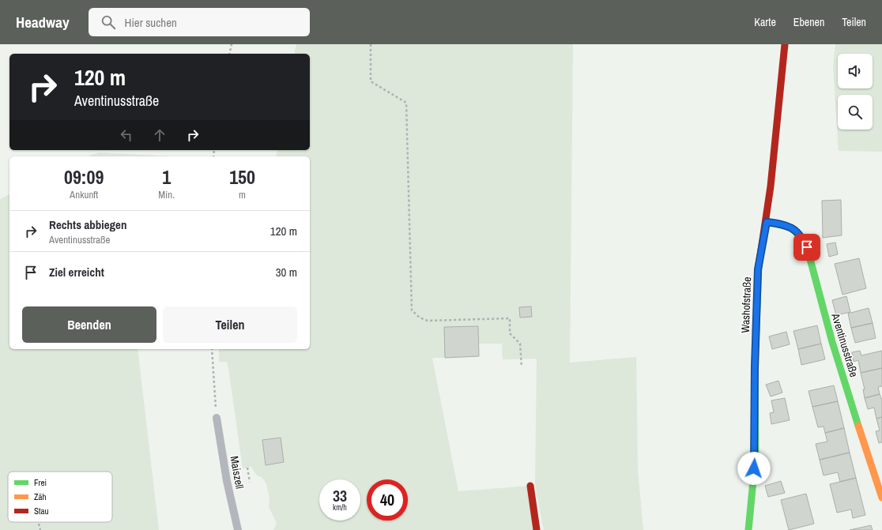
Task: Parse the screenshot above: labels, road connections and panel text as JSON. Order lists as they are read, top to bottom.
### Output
{
  "streets": {
    "street": ["Washofstraße", "Aventinusstraße"],
    "lane": ["Maiszell"]
  },
  "crossings": [
    ["Washofstraße", "Aventinusstraße"]
  ],
  "legend": ["Frei", "Zäh", "Stau"],
  "page": {
    "header": "Headway",
    "search": "Hier suchen",
    "nav": ["Karte", "Ebenen", "Teilen"],
    "turn": ["120 m", "Aventinusstraße"],
    "eta": [
      "09:09",
      "Ankunft",
      "1",
      "Min.",
      "150",
      "m"
    ],
    "list": [
      {
        "name": "Rechts abbiegen",
        "note": "Aventinusstraße",
        "value": "120 m"
      },
      {
        "name": "Ziel erreicht",
        "value": "30 m"
      }
    ],
    "buttons": ["Beenden", "Teilen"],
    "speed": "33 km/h",
    "limit": "40"
  }
}
